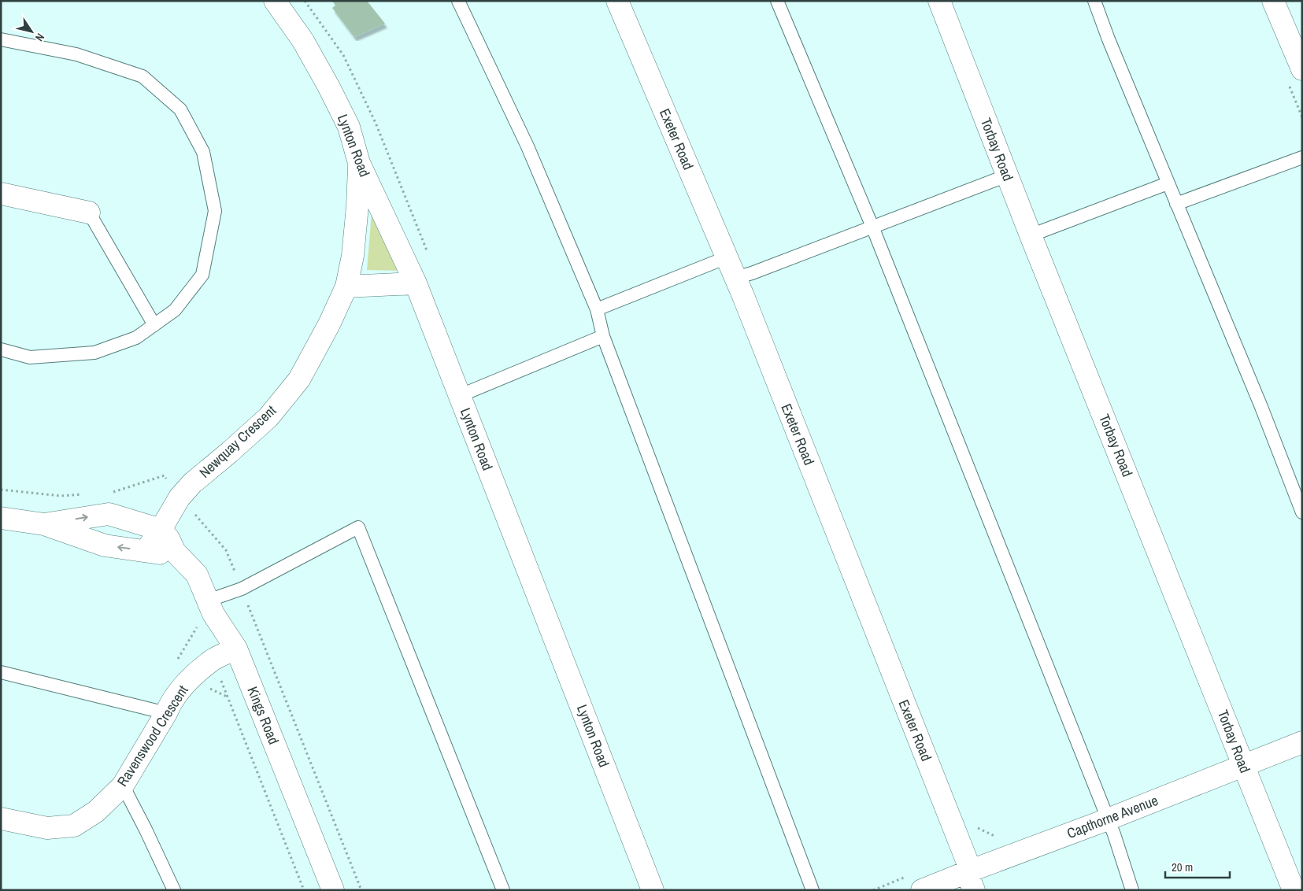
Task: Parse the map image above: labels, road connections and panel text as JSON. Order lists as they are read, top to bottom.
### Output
{
  "streets": {
    "street": [
      "Exeter Road",
      "Lynton Road",
      "Torbay Road",
      "Newquay Crescent",
      "Kings Road",
      "Ravenswood Crescent",
      "Capthorne Avenue"
    ]
  },
  "crossings": [
    ["Exeter Road", "Capthorne Avenue"],
    ["Lynton Road", "Newquay Crescent"],
    ["Torbay Road", "Capthorne Avenue"],
    ["Newquay Crescent", "Kings Road"],
    ["Kings Road", "Ravenswood Crescent"]
  ],
  "scale_bar": "20 m",
  "north": "bottom right"
}
